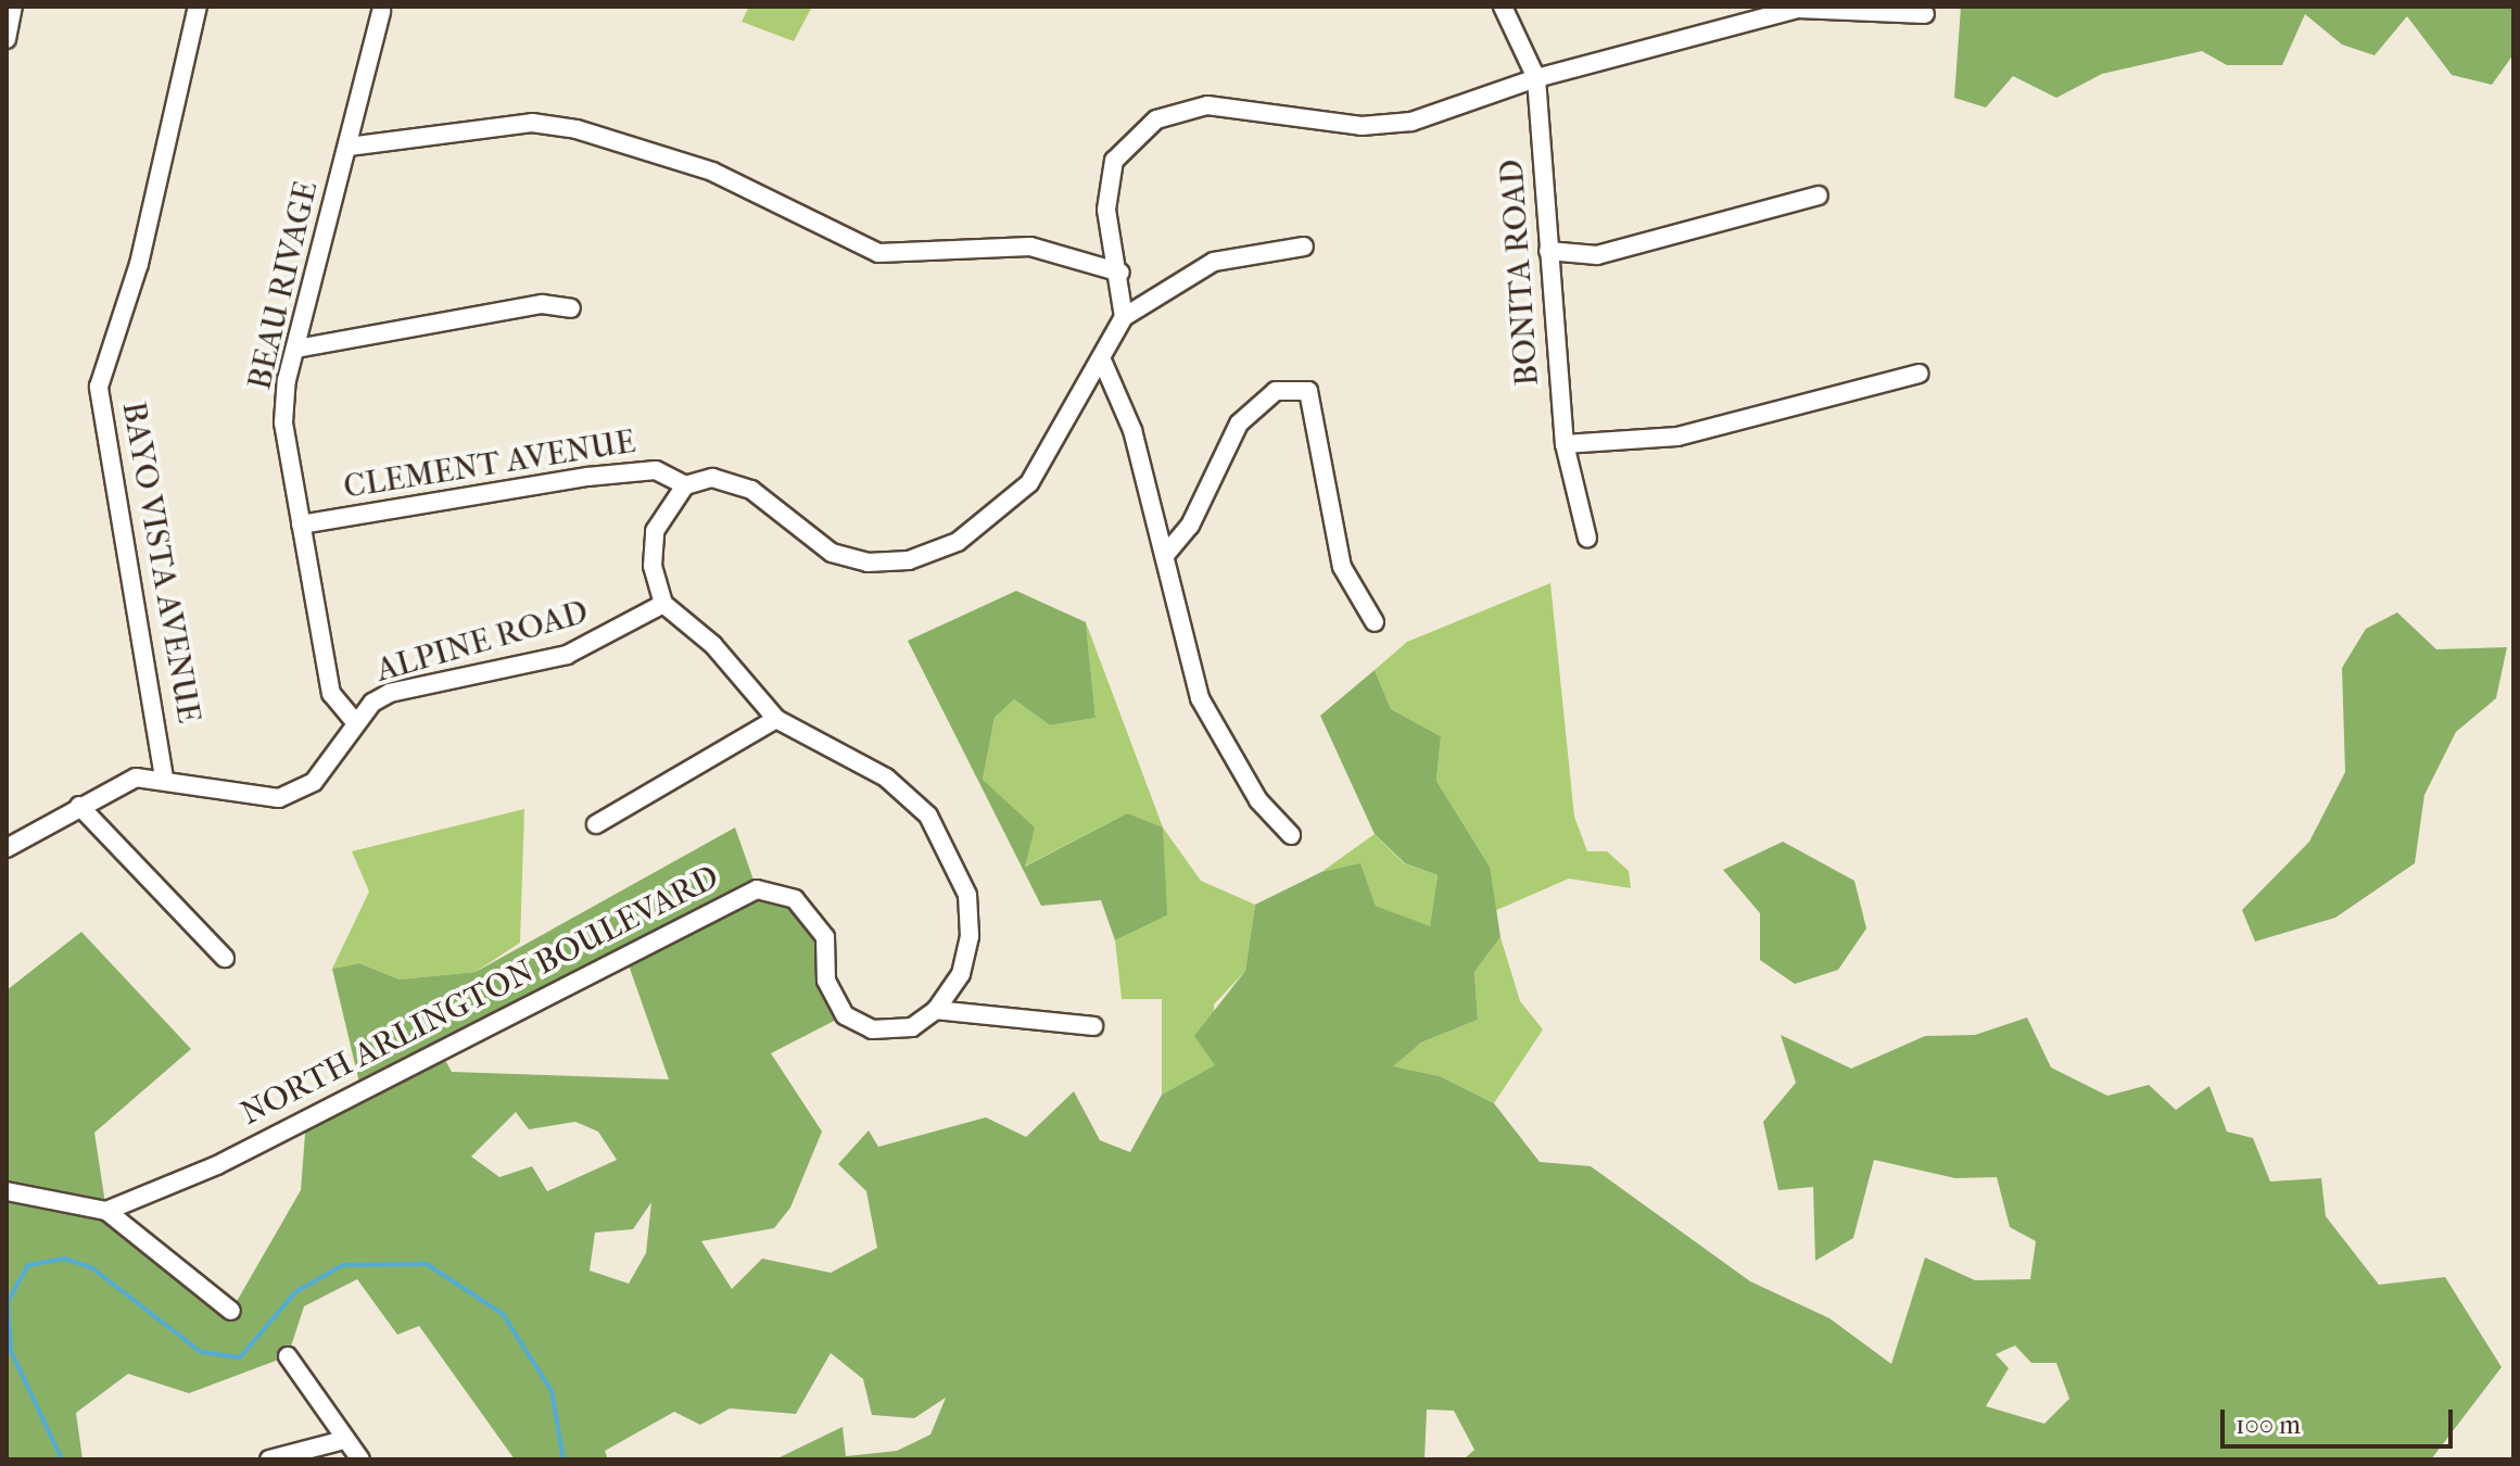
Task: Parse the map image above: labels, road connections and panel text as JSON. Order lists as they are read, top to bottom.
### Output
{
  "streets": {
    "street": [
      "BONITA ROAD",
      "BEAU RIVAGE",
      "CLEMENT AVENUE",
      "BAYO VISTA AVENUE",
      "ALPINE ROAD",
      "NORTH ARLINGTON BOULEVARD"
    ]
  },
  "crossings": [
    ["BEAU RIVAGE", "CLEMENT AVENUE"],
    ["BEAU RIVAGE", "ALPINE ROAD"],
    ["BAYO VISTA AVENUE", "ALPINE ROAD"],
    ["ALPINE ROAD", "NORTH ARLINGTON BOULEVARD"]
  ],
  "scale_bar": "100 m"
}
